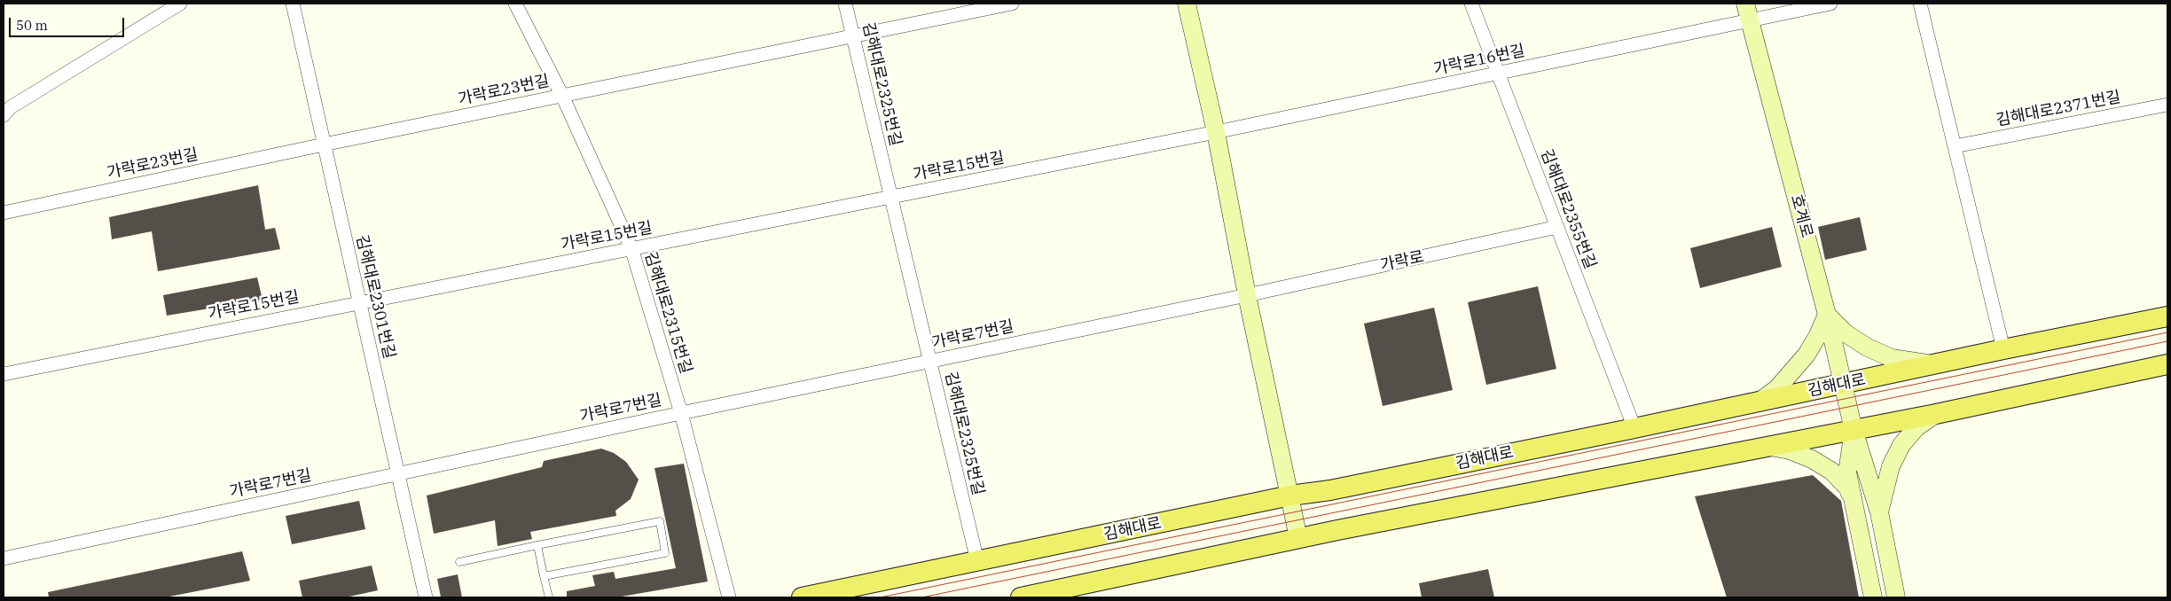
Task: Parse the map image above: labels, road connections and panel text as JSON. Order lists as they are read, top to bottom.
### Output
{
  "streets": {
    "main road": ["호계로", "김해대로"],
    "street": [
      "가락로16번길",
      "김해대로2325번길",
      "가락로23번길",
      "김해대로2371번길",
      "가락로15번길",
      "김해대로2355번길",
      "가락로",
      "김해대로2301번길",
      "김해대로2315번길",
      "가락로7번길"
    ]
  },
  "crossings": [
    ["가락로16번길", "가락로15번길"],
    ["가락로16번길", "김해대로2355번길"],
    ["가락로16번길", "호계로"],
    ["김해대로2325번길", "가락로23번길"],
    ["김해대로2325번길", "가락로15번길"],
    ["김해대로2325번길", "가락로7번길"],
    ["김해대로2325번길", "김해대로"],
    ["가락로23번길", "김해대로2301번길"],
    ["가락로23번길", "김해대로2315번길"],
    ["가락로15번길", "김해대로2301번길"],
    ["가락로15번길", "김해대로2315번길"],
    ["김해대로2355번길", "가락로"],
    ["김해대로2355번길", "김해대로"],
    ["호계로", "김해대로"],
    ["가락로", "가락로7번길"],
    ["김해대로2301번길", "가락로7번길"],
    ["김해대로2315번길", "가락로7번길"]
  ],
  "scale_bar": "50 m"
}
